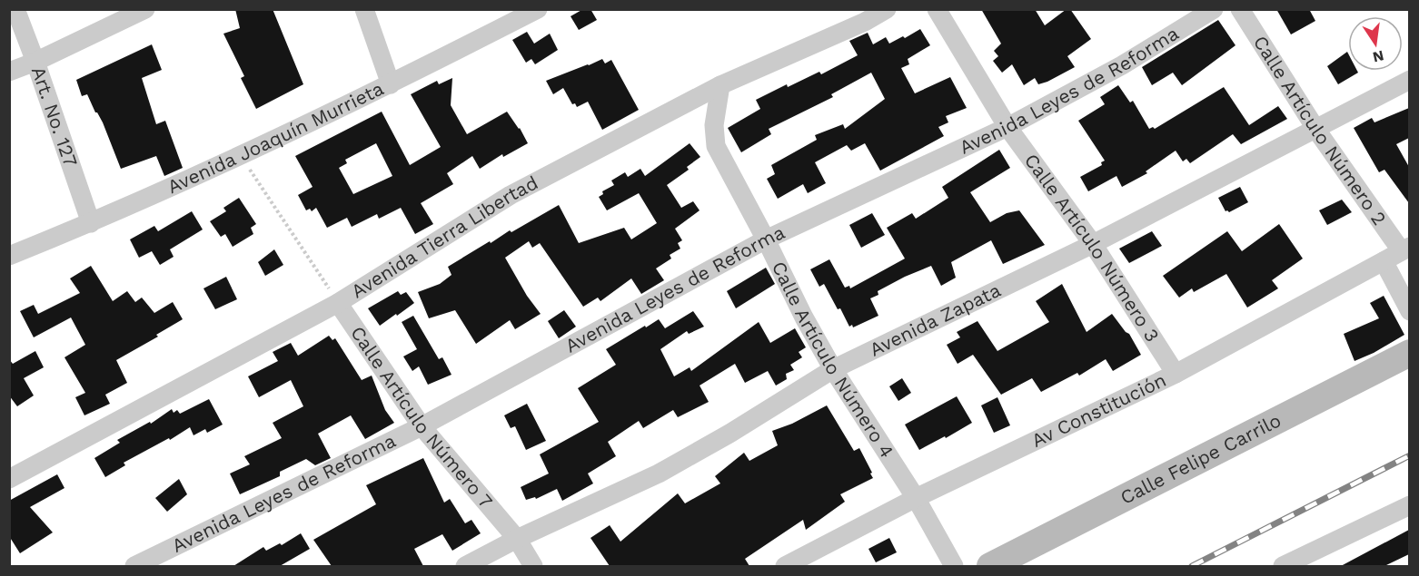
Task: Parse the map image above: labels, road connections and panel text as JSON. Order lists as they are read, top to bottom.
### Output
{
  "streets": {
    "street": [
      "Avenida Leyes de Reforma",
      "Art. No. 127",
      "Calle Artículo Número 2",
      "Avenida Joaquín Murrieta",
      "Avenida Tierra Libertad",
      "Calle Artículo Número 3",
      "Avenida Zapata",
      "Calle Artículo Número 4",
      "Av Constitución",
      "Calle Artículo Número 7",
      "Calle Felipe Carrilo"
    ]
  },
  "crossings": [
    ["Avenida Leyes de Reforma", "Calle Artículo Número 3"],
    ["Avenida Leyes de Reforma", "Calle Artículo Número 4"],
    ["Avenida Leyes de Reforma", "Calle Artículo Número 7"],
    ["Art. No. 127", "Avenida Joaquín Murrieta"],
    ["Calle Artículo Número 2", "Avenida Zapata"],
    ["Calle Artículo Número 2", "Av Constitución"],
    ["Avenida Tierra Libertad", "Calle Artículo Número 4"],
    ["Avenida Tierra Libertad", "Calle Artículo Número 7"],
    ["Calle Artículo Número 3", "Avenida Zapata"],
    ["Calle Artículo Número 3", "Av Constitución"],
    ["Avenida Zapata", "Calle Artículo Número 4"],
    ["Avenida Zapata", "Calle Artículo Número 7"],
    ["Calle Artículo Número 4", "Av Constitución"]
  ],
  "north": "bottom"
}
